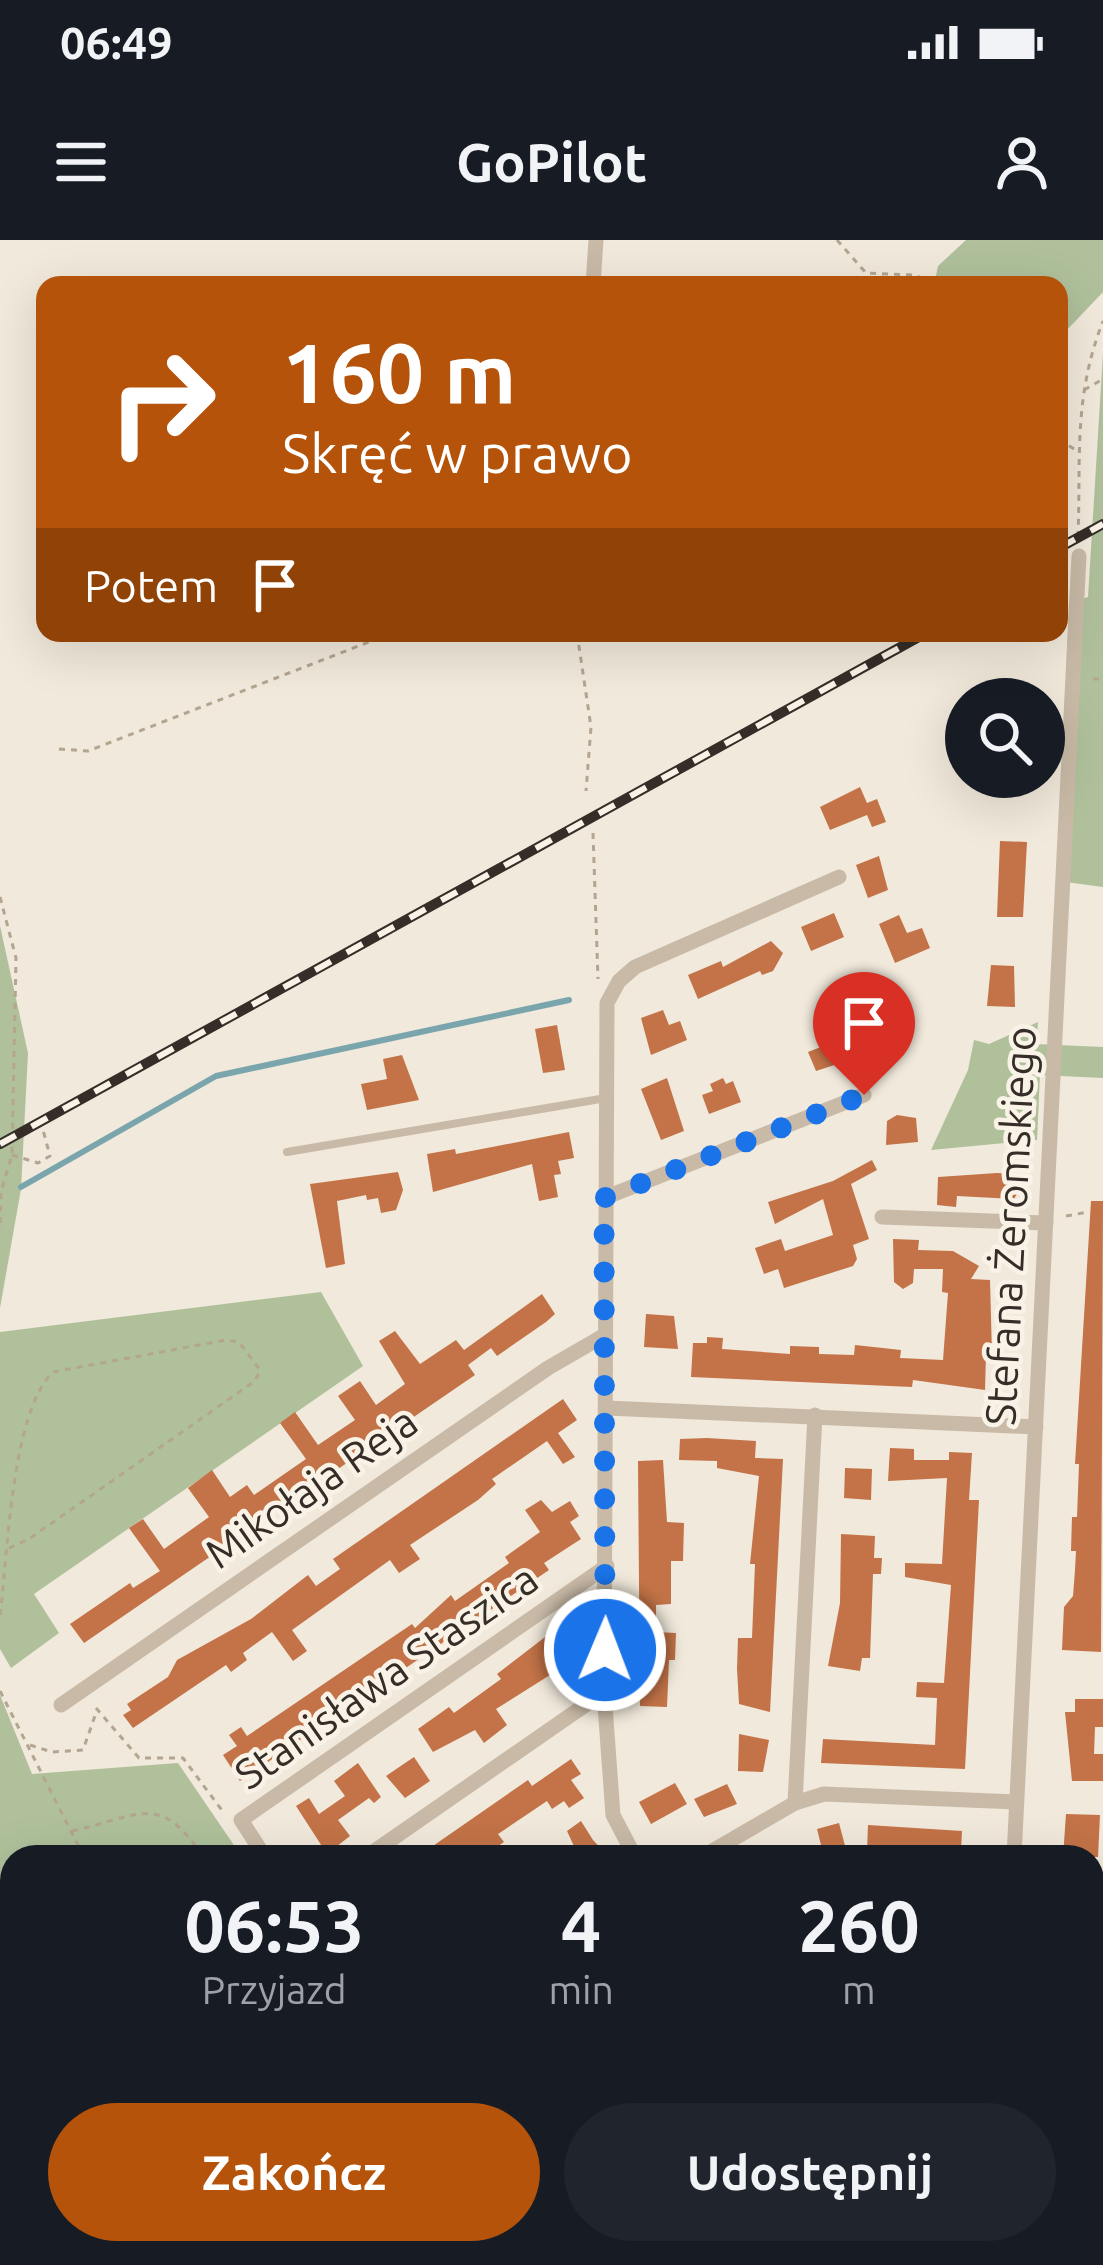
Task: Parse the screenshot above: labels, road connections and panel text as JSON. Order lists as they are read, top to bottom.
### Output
{
  "streets": {
    "street": ["Stefana Żeromskiego", "Mikołaja Reja", "Stanisława Staszica"]
  },
  "page": {
    "status": "06:49",
    "header": "GoPilot",
    "turn": ["160 m", "Skręć w prawo"],
    "then": "Potem",
    "eta": [
      "06:53",
      "Przyjazd",
      "4",
      "min",
      "260",
      "m"
    ],
    "buttons": ["Zakończ", "Udostępnij"]
  }
}
